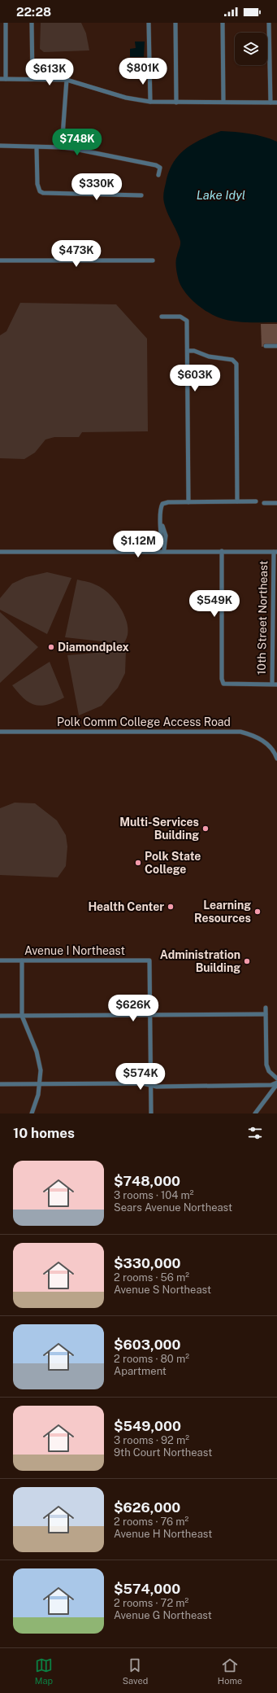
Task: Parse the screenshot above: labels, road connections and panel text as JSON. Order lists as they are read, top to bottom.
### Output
{
  "streets": {
    "street": ["10th Street Northeast", "Polk Comm College Access Road", "Avenue I Northeast"]
  },
  "water": ["Lake Idyl"],
  "places": [
    "Diamondplex",
    "Multi-Services Building",
    "Polk State College",
    "Health Center",
    "Learning Resources",
    "Administration Building"
  ],
  "page": {
    "status": "22:28",
    "price": [
      "$801K",
      "$613K",
      "$748K",
      "$330K",
      "$473K",
      "$603K",
      "$1.12M",
      "$549K",
      "$626K",
      "$574K"
    ],
    "heading": "10 homes",
    "list": [
      {
        "name": "$748,000",
        "note": "3 rooms · 104 m² · Sears Avenue Northeast"
      },
      {
        "name": "$330,000",
        "note": "2 rooms · 56 m² · Avenue S Northeast"
      },
      {
        "name": "$603,000",
        "note": "2 rooms · 80 m² · Apartment"
      },
      {
        "name": "$549,000",
        "note": "3 rooms · 92 m² · 9th Court Northeast"
      },
      {
        "name": "$626,000",
        "note": "2 rooms · 76 m² · Avenue H Northeast"
      },
      {
        "name": "$574,000",
        "note": "2 rooms · 72 m² · Avenue G Northeast"
      }
    ],
    "tabs": ["Map", "Saved", "Home"]
  }
}
